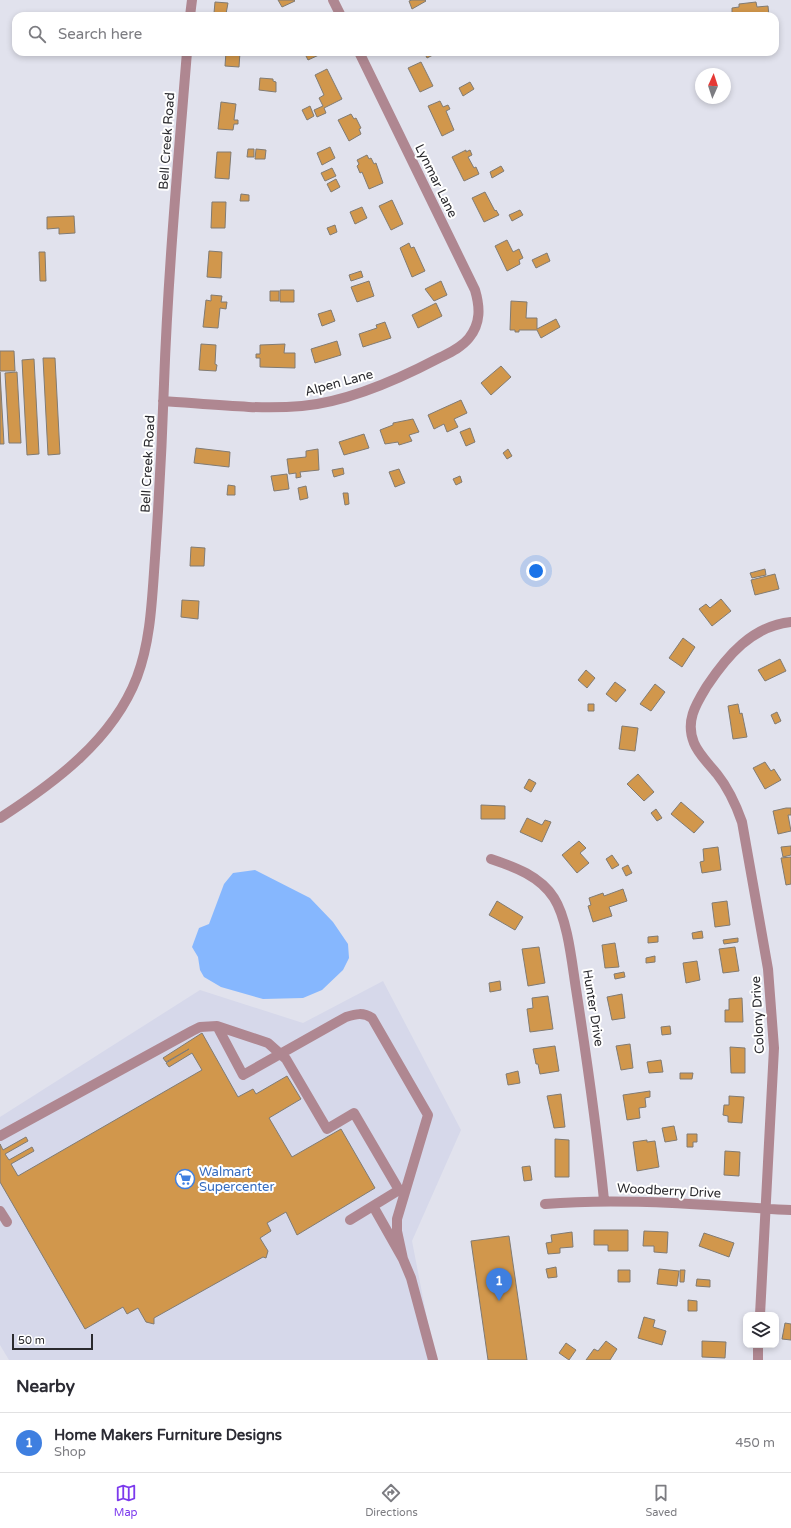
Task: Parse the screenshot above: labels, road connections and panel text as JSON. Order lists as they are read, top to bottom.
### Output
{
  "streets": {
    "street": [
      "Bell Creek Road",
      "Lynmar Lane",
      "Alpen Lane",
      "Hunter Drive",
      "Colony Drive",
      "Woodberry Drive"
    ]
  },
  "crossings": [
    ["Bell Creek Road", "Alpen Lane"],
    ["Lynmar Lane", "Alpen Lane"],
    ["Hunter Drive", "Woodberry Drive"],
    ["Colony Drive", "Woodberry Drive"]
  ],
  "places": {
    "supermarket": ["Walmart Supercenter"]
  },
  "scale_bar": "50 m",
  "north": "top",
  "page": {
    "search": "Search here",
    "pins": "1",
    "scale": "50 m",
    "heading": "Nearby",
    "list": [
      {
        "mark": "1",
        "name": "Home Makers Furniture Designs",
        "note": "Shop",
        "value": "450 m"
      }
    ],
    "nav": ["Map", "Directions", "Saved"]
  }
}
